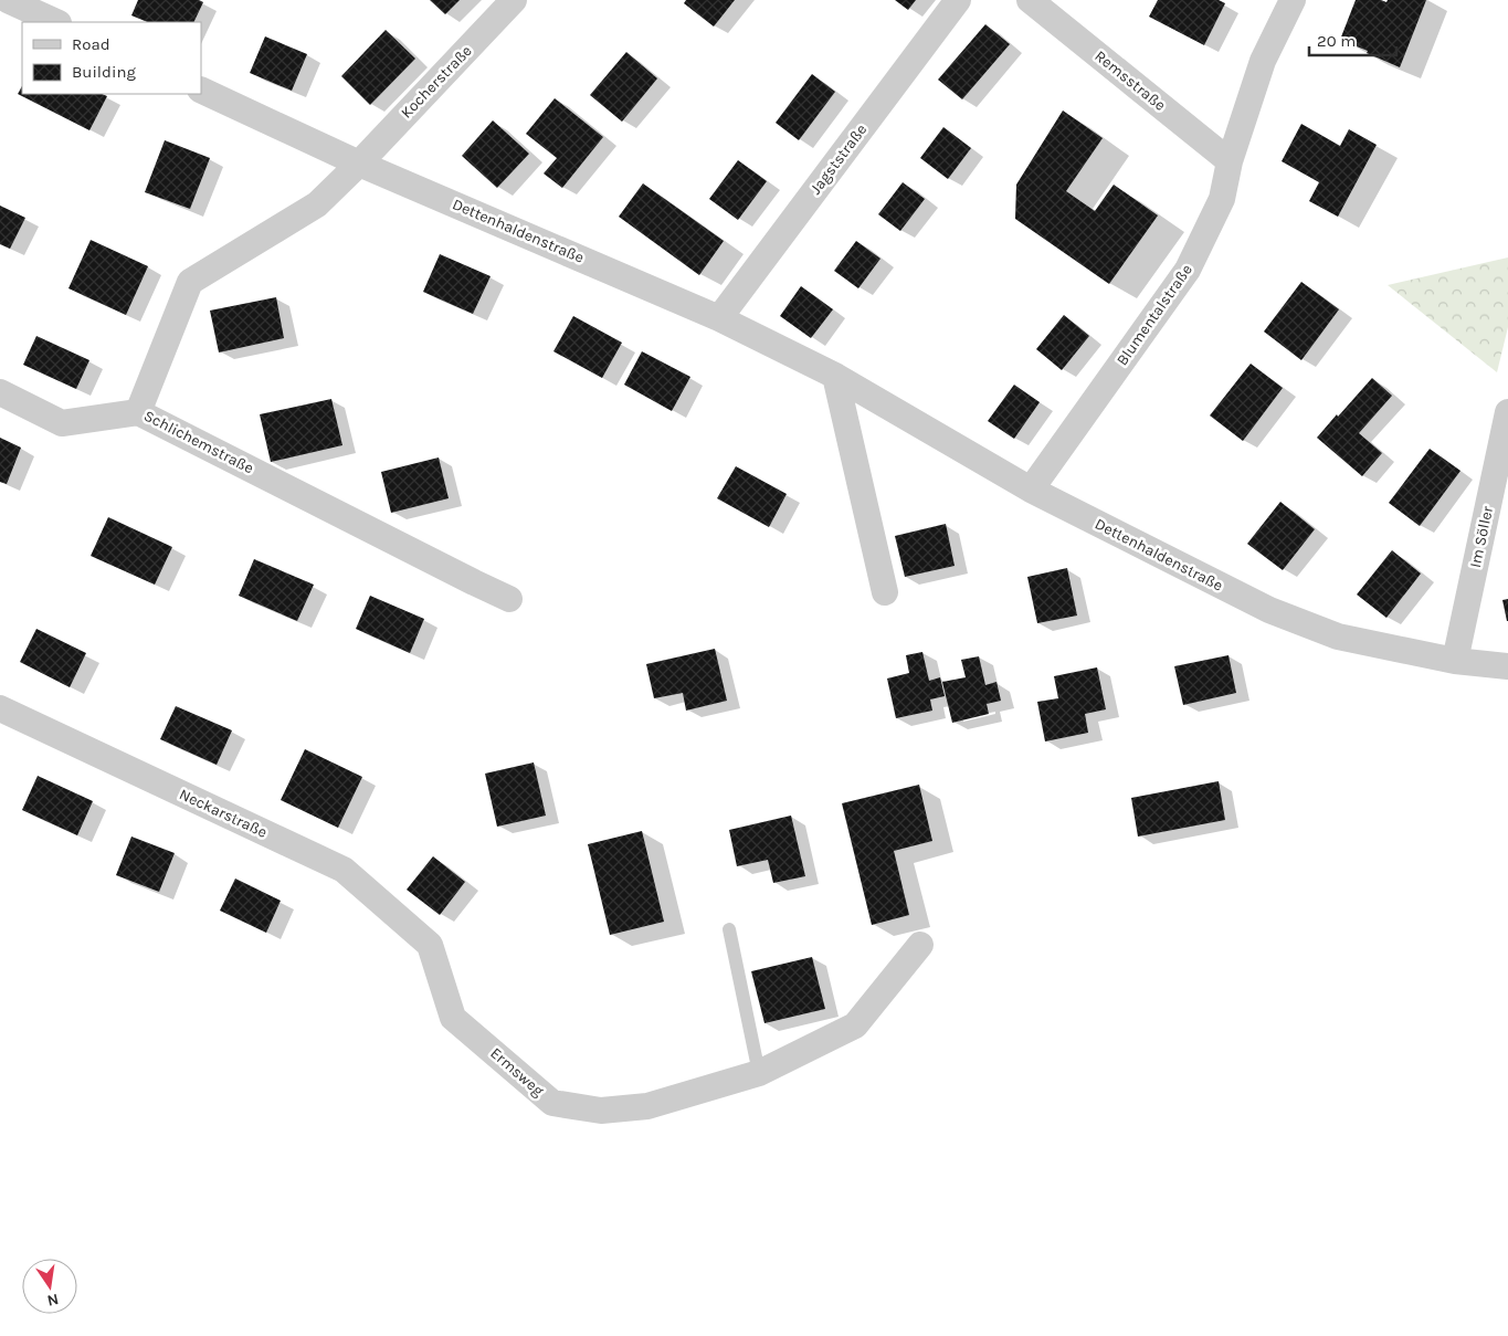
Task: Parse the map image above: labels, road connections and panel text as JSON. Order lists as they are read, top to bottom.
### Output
{
  "streets": {
    "street": [
      "Remsstraße",
      "Kocherstraße",
      "Jagststraße",
      "Dettenhaldenstraße",
      "Blumentalstraße",
      "Schlichemstraße",
      "Im Söller",
      "Neckarstraße",
      "Ermsweg"
    ]
  },
  "crossings": [
    ["Remsstraße", "Blumentalstraße"],
    ["Kocherstraße", "Dettenhaldenstraße"],
    ["Kocherstraße", "Schlichemstraße"],
    ["Jagststraße", "Dettenhaldenstraße"],
    ["Dettenhaldenstraße", "Blumentalstraße"],
    ["Dettenhaldenstraße", "Schlichemstraße"],
    ["Dettenhaldenstraße", "Im Söller"],
    ["Neckarstraße", "Ermsweg"]
  ],
  "legend": ["Road", "Building"],
  "scale_bar": "20 m",
  "north": "bottom"
}
